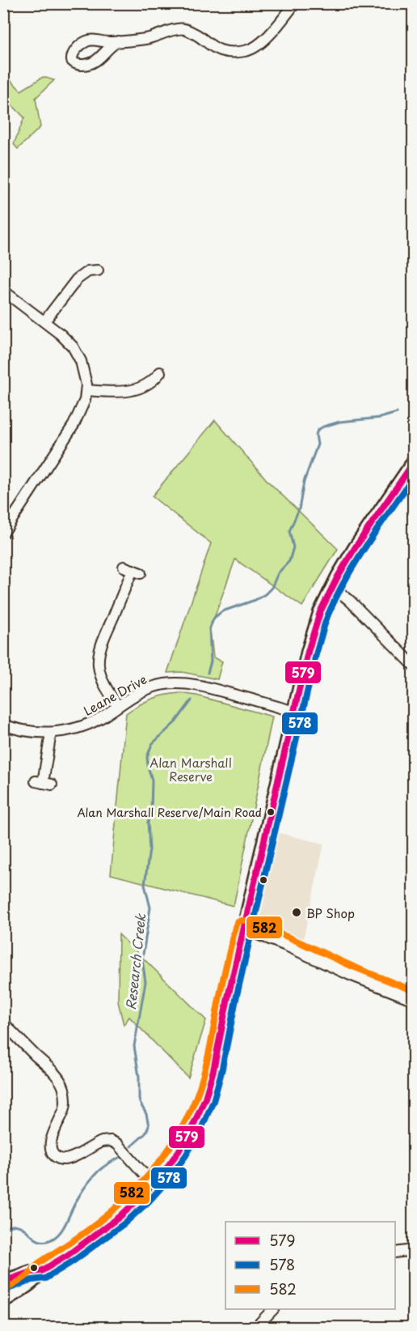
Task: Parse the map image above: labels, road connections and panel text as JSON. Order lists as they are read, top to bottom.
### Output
{
  "streets": {
    "street": ["Leane Drive"]
  },
  "water": ["Research Creek"],
  "parks": ["Alan Marshall Reserve"],
  "places": ["Alan Marshall Reserve/Main Road", "BP Shop"],
  "lines": ["transit line 579", "transit line 578", "transit line 582"],
  "legend": ["579", "578", "582"]
}
